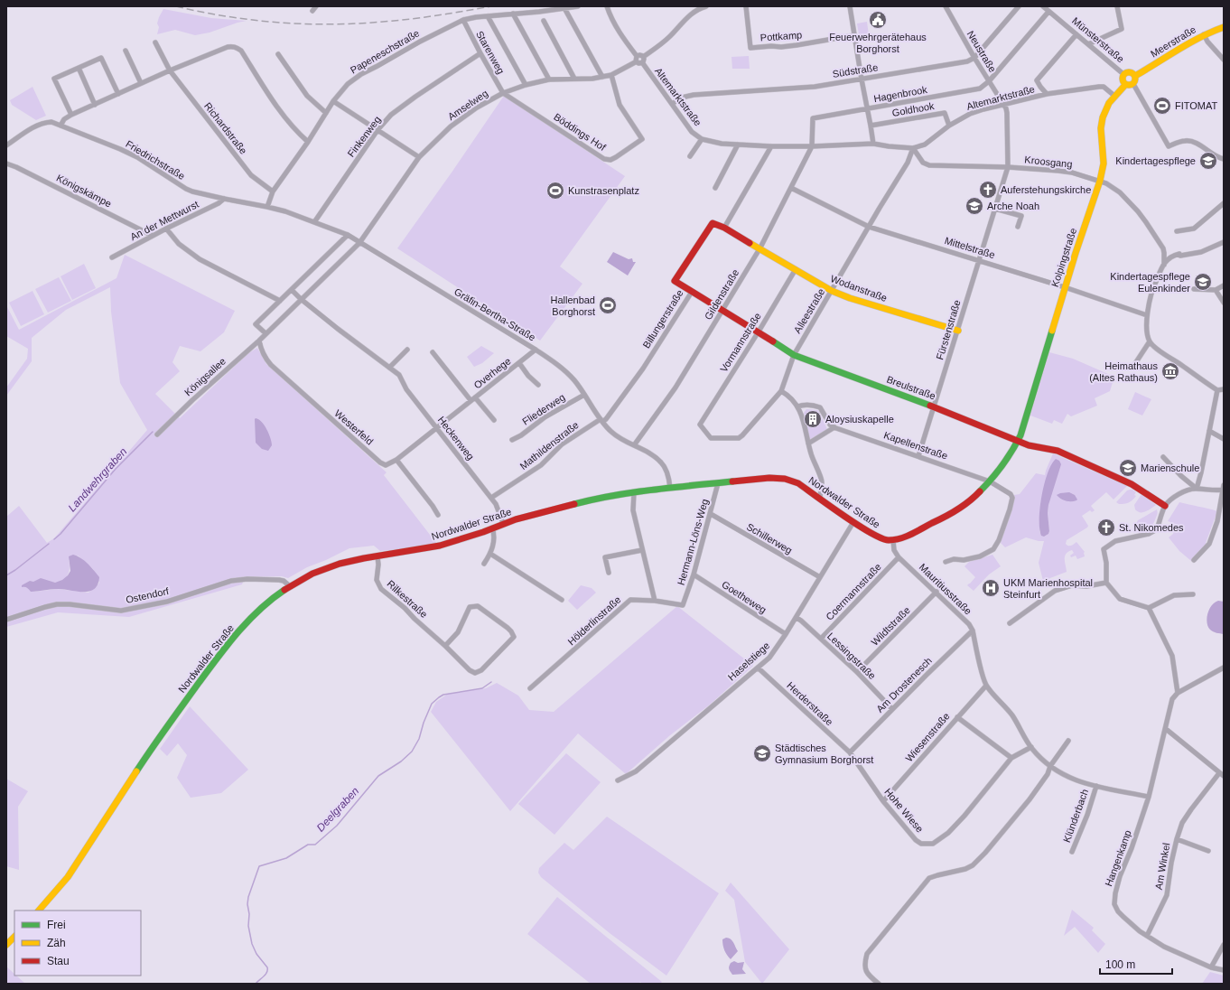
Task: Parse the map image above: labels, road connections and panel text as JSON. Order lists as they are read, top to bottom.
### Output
{
  "streets": {
    "street": [
      "Pottkamp",
      "Münsterstraße",
      "Meerstraße",
      "Papeneschstraße",
      "Neustraße",
      "Starenweg",
      "Südstraße",
      "Hagenbrook",
      "Altemarktstraße",
      "Amselweg",
      "Goldhook",
      "Richardstraße",
      "Böddings Hof",
      "Finkenweg",
      "Friedrichstraße",
      "Kroosgang",
      "Königskämpe",
      "An der Mettwurst",
      "Mittelstraße",
      "Kolpingstraße",
      "Wodanstraße",
      "Gildenstraße",
      "Alleestraße",
      "Gräfin-Bertha-Straße",
      "Billungerstraße",
      "Fürstenstraße",
      "Vormannstraße",
      "Overhege",
      "Königsallee",
      "Breulstraße",
      "Fliederweg",
      "Westerfeld",
      "Heckenweg",
      "Mathildenstraße",
      "Kapellenstraße",
      "Nordwalder Straße",
      "Schillerweg",
      "Hermann-Löns-Weg",
      "Mauritiusstraße",
      "Coermannstraße",
      "Ostendorf",
      "Goetheweg",
      "Rilkestraße",
      "Hölderlinstraße",
      "Wildtstraße",
      "Lessingstraße",
      "Haselstiege",
      "Am Drostenesch",
      "Herderstraße",
      "Wiesenstraße",
      "Hohe Wiese",
      "Klünderbach",
      "Hangenkamp",
      "Am Winkel"
    ]
  },
  "crossings": [
    ["Münsterstraße", "Meerstraße"],
    ["Münsterstraße", "Kolpingstraße"],
    ["Meerstraße", "Kolpingstraße"],
    ["Papeneschstraße", "Starenweg"],
    ["Papeneschstraße", "Richardstraße"],
    ["Papeneschstraße", "Friedrichstraße"],
    ["Papeneschstraße", "Gräfin-Bertha-Straße"],
    ["Neustraße", "Südstraße"],
    ["Neustraße", "Hagenbrook"],
    ["Neustraße", "Altemarktstraße"],
    ["Neustraße", "Fürstenstraße"],
    ["Starenweg", "Amselweg"],
    ["Starenweg", "Böddings Hof"],
    ["Starenweg", "Finkenweg"],
    ["Südstraße", "Altemarktstraße"],
    ["Hagenbrook", "Altemarktstraße"],
    ["Hagenbrook", "Gildenstraße"],
    ["Altemarktstraße", "Amselweg"],
    ["Altemarktstraße", "Goldhook"],
    ["Altemarktstraße", "Kroosgang"],
    ["Altemarktstraße", "Kolpingstraße"],
    ["Altemarktstraße", "Gildenstraße"],
    ["Altemarktstraße", "Alleestraße"],
    ["Altemarktstraße", "Fürstenstraße"],
    ["Amselweg", "Böddings Hof"],
    ["Amselweg", "Gräfin-Bertha-Straße"],
    ["Amselweg", "Königsallee"],
    ["Finkenweg", "Gräfin-Bertha-Straße"],
    ["Friedrichstraße", "An der Mettwurst"],
    ["Friedrichstraße", "Gräfin-Bertha-Straße"],
    ["Kroosgang", "Kolpingstraße"],
    ["Kroosgang", "Alleestraße"],
    ["Kroosgang", "Fürstenstraße"],
    ["Königskämpe", "An der Mettwurst"],
    ["Mittelstraße", "Kolpingstraße"],
    ["Mittelstraße", "Gildenstraße"],
    ["Mittelstraße", "Alleestraße"],
    ["Mittelstraße", "Fürstenstraße"],
    ["Kolpingstraße", "Breulstraße"],
    ["Wodanstraße", "Gildenstraße"],
    ["Wodanstraße", "Alleestraße"],
    ["Wodanstraße", "Billungerstraße"],
    ["Wodanstraße", "Fürstenstraße"],
    ["Wodanstraße", "Vormannstraße"],
    ["Gildenstraße", "Gräfin-Bertha-Straße"],
    ["Gildenstraße", "Billungerstraße"],
    ["Gildenstraße", "Breulstraße"],
    ["Alleestraße", "Vormannstraße"],
    ["Alleestraße", "Breulstraße"],
    ["Gräfin-Bertha-Straße", "Billungerstraße"],
    ["Gräfin-Bertha-Straße", "Overhege"],
    ["Gräfin-Bertha-Straße", "Königsallee"],
    ["Gräfin-Bertha-Straße", "Fliederweg"],
    ["Gräfin-Bertha-Straße", "Mathildenstraße"],
    ["Gräfin-Bertha-Straße", "Nordwalder Straße"],
    ["Billungerstraße", "Breulstraße"],
    ["Billungerstraße", "Mathildenstraße"],
    ["Fürstenstraße", "Breulstraße"],
    ["Fürstenstraße", "Kapellenstraße"],
    ["Vormannstraße", "Breulstraße"],
    ["Overhege", "Westerfeld"],
    ["Overhege", "Heckenweg"],
    ["Königsallee", "Westerfeld"],
    ["Königsallee", "Heckenweg"],
    ["Heckenweg", "Mathildenstraße"],
    ["Heckenweg", "Nordwalder Straße"],
    ["Nordwalder Straße", "Hermann-Löns-Weg"],
    ["Nordwalder Straße", "Ostendorf"],
    ["Nordwalder Straße", "Rilkestraße"],
    ["Nordwalder Straße", "Haselstiege"],
    ["Schillerweg", "Hermann-Löns-Weg"],
    ["Schillerweg", "Haselstiege"],
    ["Hermann-Löns-Weg", "Goetheweg"],
    ["Hermann-Löns-Weg", "Hölderlinstraße"],
    ["Mauritiusstraße", "Coermannstraße"],
    ["Mauritiusstraße", "Wildtstraße"],
    ["Mauritiusstraße", "Am Drostenesch"],
    ["Mauritiusstraße", "Wiesenstraße"],
    ["Mauritiusstraße", "Hohe Wiese"],
    ["Mauritiusstraße", "Klünderbach"],
    ["Mauritiusstraße", "Hangenkamp"],
    ["Coermannstraße", "Lessingstraße"],
    ["Goetheweg", "Haselstiege"],
    ["Wildtstraße", "Lessingstraße"],
    ["Lessingstraße", "Haselstiege"],
    ["Lessingstraße", "Am Drostenesch"],
    ["Haselstiege", "Herderstraße"],
    ["Am Drostenesch", "Herderstraße"],
    ["Am Drostenesch", "Hohe Wiese"],
    ["Herderstraße", "Hohe Wiese"],
    ["Wiesenstraße", "Hohe Wiese"],
    ["Hangenkamp", "Am Winkel"]
  ],
  "water": ["Landwehrgraben", "Deelgraben"],
  "places": {
    "public building": ["Feuerwehrgerätehaus Borghorst"],
    "sports": ["FITOMAT", "Kunstrasenplatz", "Hallenbad Borghorst"],
    "school or university": [
      "Kindertagespflege",
      "Arche Noah",
      "Kindertagespflege Eulenkinder",
      "Marienschule",
      "Städtisches Gymnasium Borghorst"
    ],
    "church": ["Auferstehungskirche", "St. Nikomedes"],
    "museum": ["Heimathaus (Altes Rathaus)"],
    "building": ["Aloysiuskapelle"],
    "hospital": ["UKM Marienhospital Steinfurt"]
  },
  "legend": ["Frei", "Zäh", "Stau"],
  "scale_bar": "100 m"
}
